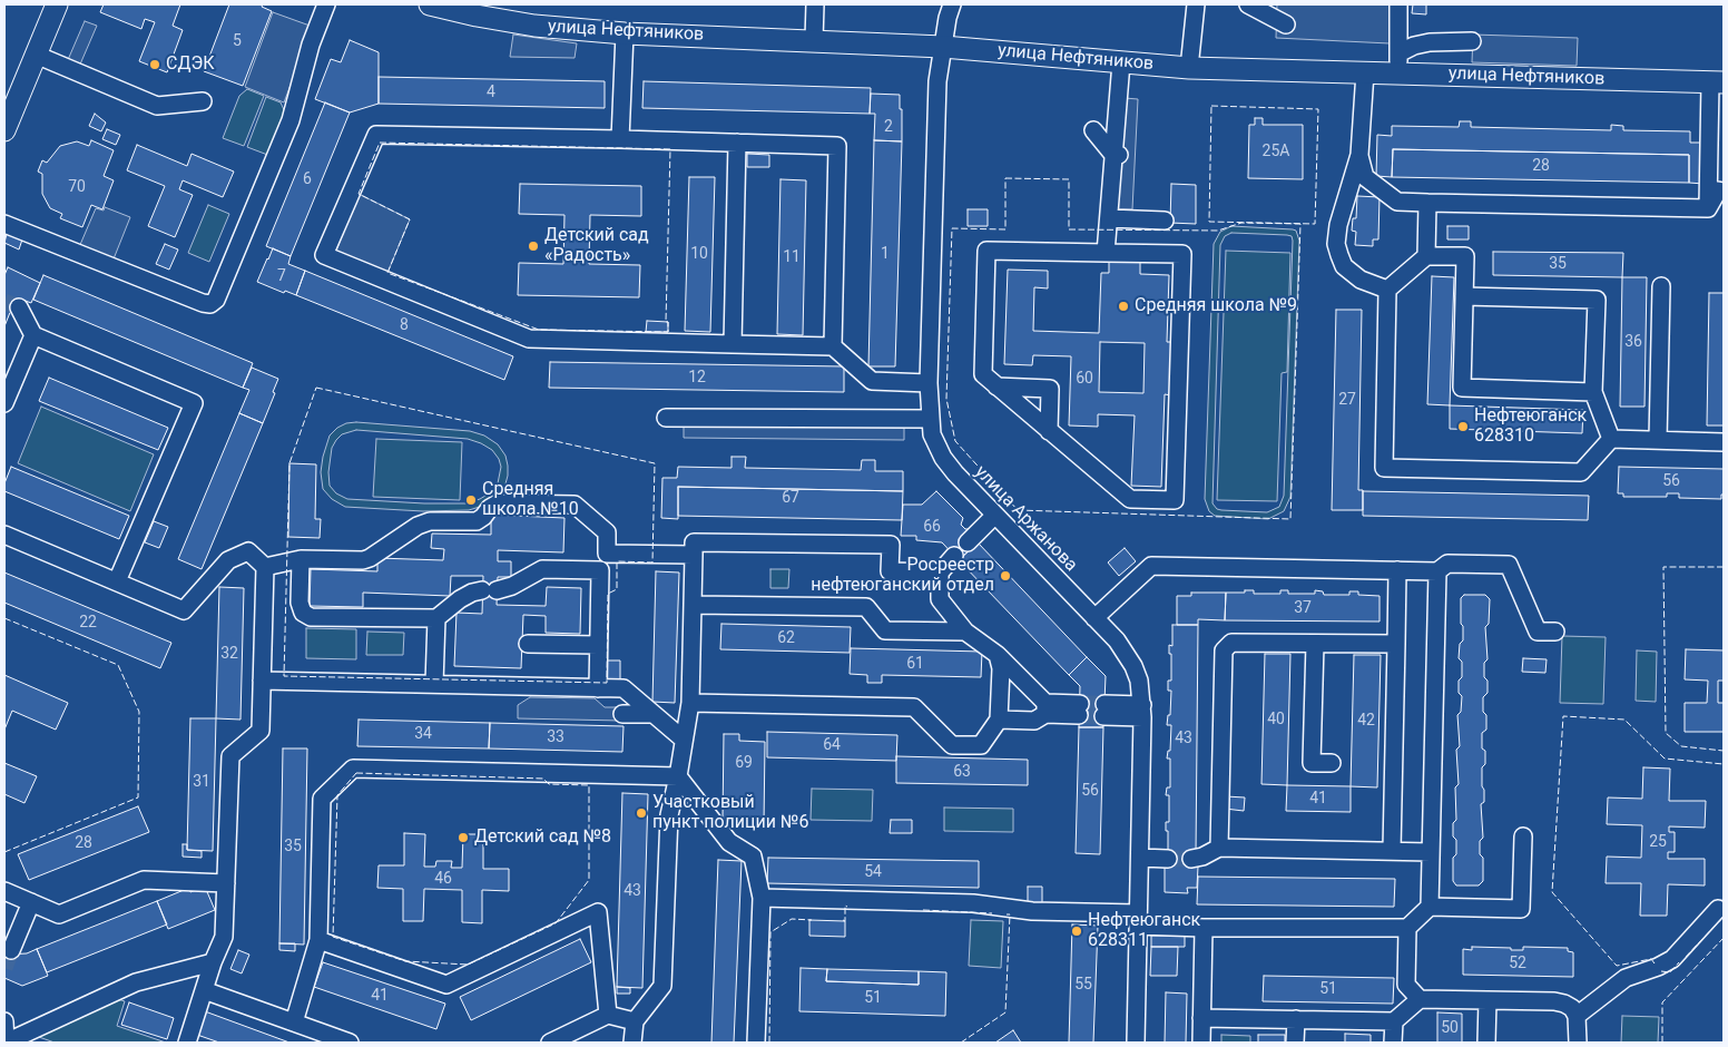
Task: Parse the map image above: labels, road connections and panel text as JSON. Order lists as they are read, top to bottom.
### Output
{
  "streets": {
    "main road": ["улица Нефтяников"],
    "street": ["улица Аржанова"]
  },
  "crossings": [
    ["улица Нефтяников", "улица Аржанова"]
  ],
  "places": [
    "СДЭК",
    "Детский сад «Радость»",
    "Средняя школа №9",
    "Нефтеюганск 628310",
    "Средняя школа №10",
    "Росреестр нефтеюганский отдел",
    "Участковый пункт полиции №6",
    "Детский сад №8",
    "Нефтеюганск 628311"
  ],
  "house_numbers": [
    "5",
    "4",
    "2",
    "25А",
    "28",
    "6",
    "70",
    "10",
    "1",
    "11",
    "35",
    "7",
    "8",
    "36",
    "12",
    "60",
    "27",
    "56",
    "67",
    "66",
    "37",
    "22",
    "62",
    "32",
    "61",
    "40",
    "42",
    "34",
    "33",
    "43",
    "64",
    "69",
    "63",
    "31",
    "56",
    "41",
    "25",
    "28",
    "35",
    "54",
    "46",
    "43",
    "52",
    "55",
    "51",
    "41",
    "51",
    "50"
  ]
}
